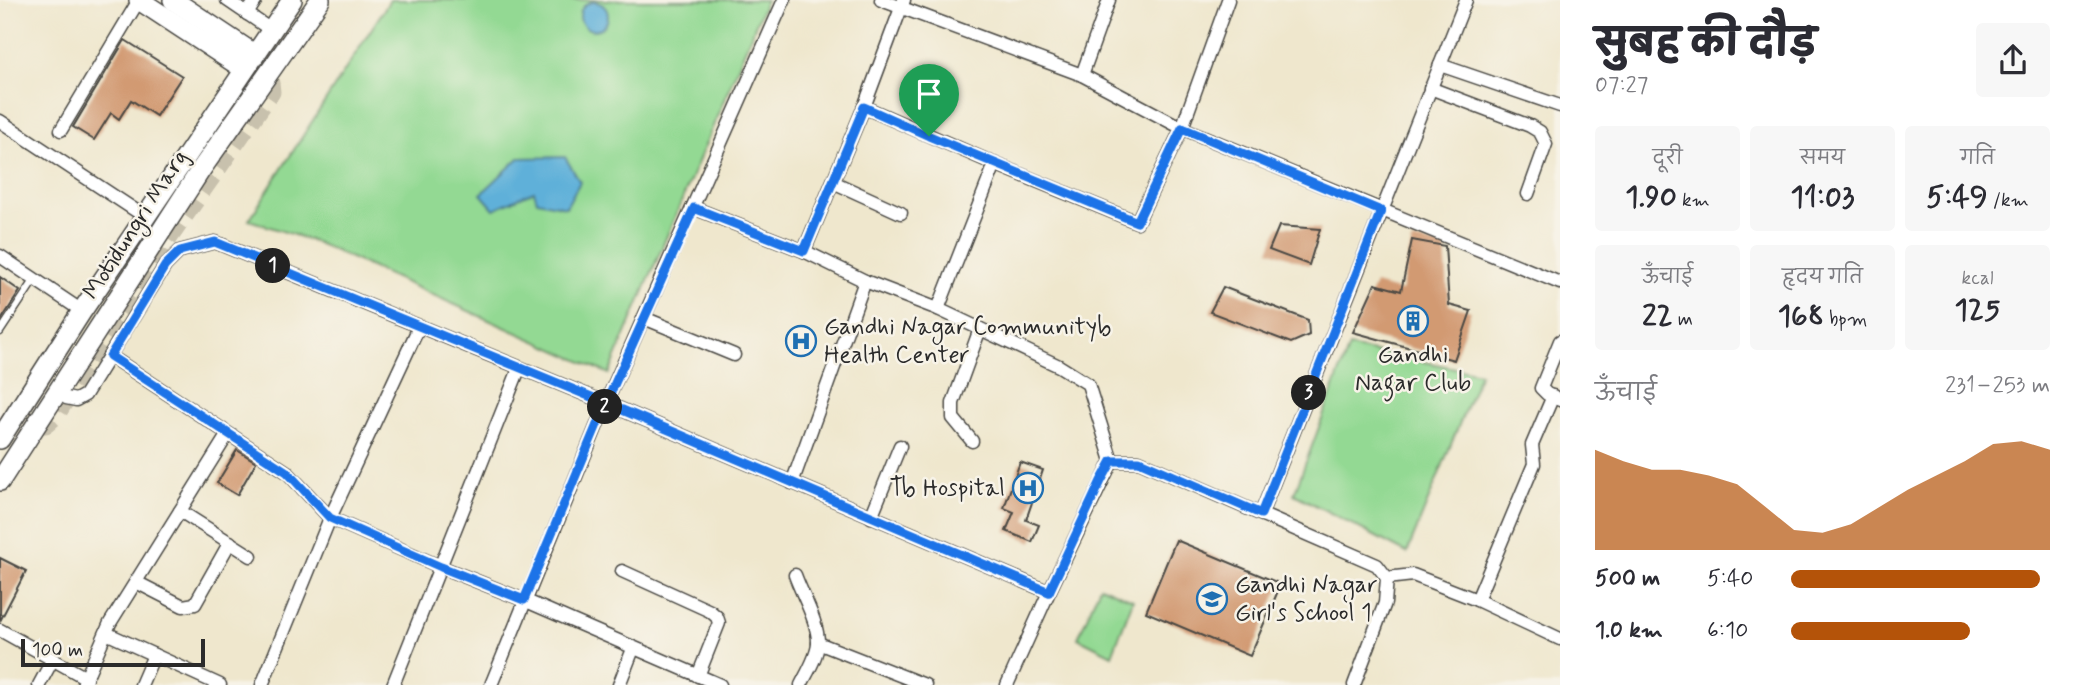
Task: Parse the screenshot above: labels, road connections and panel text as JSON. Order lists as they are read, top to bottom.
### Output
{
  "streets": {
    "main road": ["Motidungri Marg"]
  },
  "places": {
    "building": ["Gandhi Nagar Club"],
    "hospital": ["Gandhi Nagar Communityb Health Center", "Tb Hospital"],
    "school or university": ["Gandhi Nagar Girl's School 1"]
  },
  "scale_bar": "100 m",
  "page": {
    "heading": ["सुबह की दौड़", "07:27"],
    "stats": [
      ["दूरी", "1.90 km"],
      ["समय", "11:03"],
      ["गति", "5:49 /km"],
      ["ऊँचाई", "22 m"],
      ["हृदय गति", "168 bpm"],
      ["kcal", "125"]
    ],
    "pins": ["1", "3", "2"],
    "chart": ["ऊँचाई", "231–253 m"],
    "list": [
      {
        "name": "500 m",
        "note": "5:40"
      },
      {
        "name": "1.0 km",
        "note": "6:10"
      }
    ],
    "scale": "100 m"
  }
}
